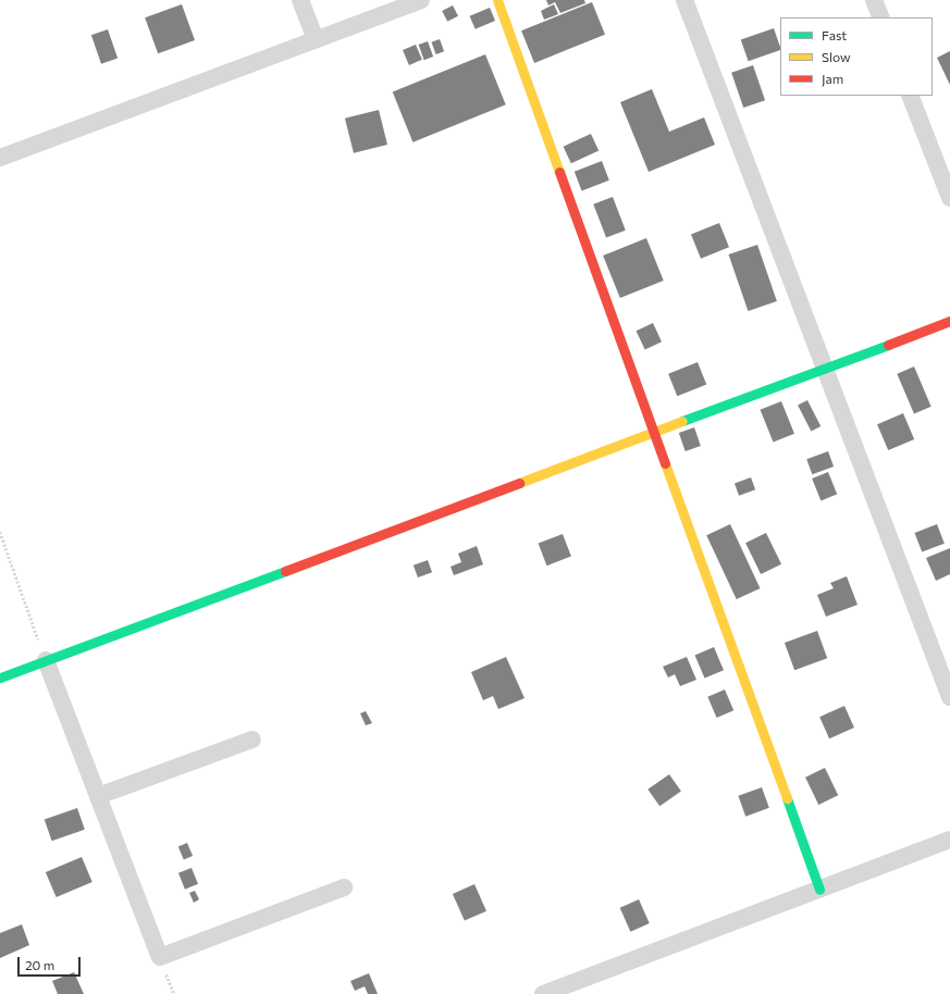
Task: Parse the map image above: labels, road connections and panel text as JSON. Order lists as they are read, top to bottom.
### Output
{
  "legend": ["Fast", "Slow", "Jam"],
  "scale_bar": "20 m"
}
